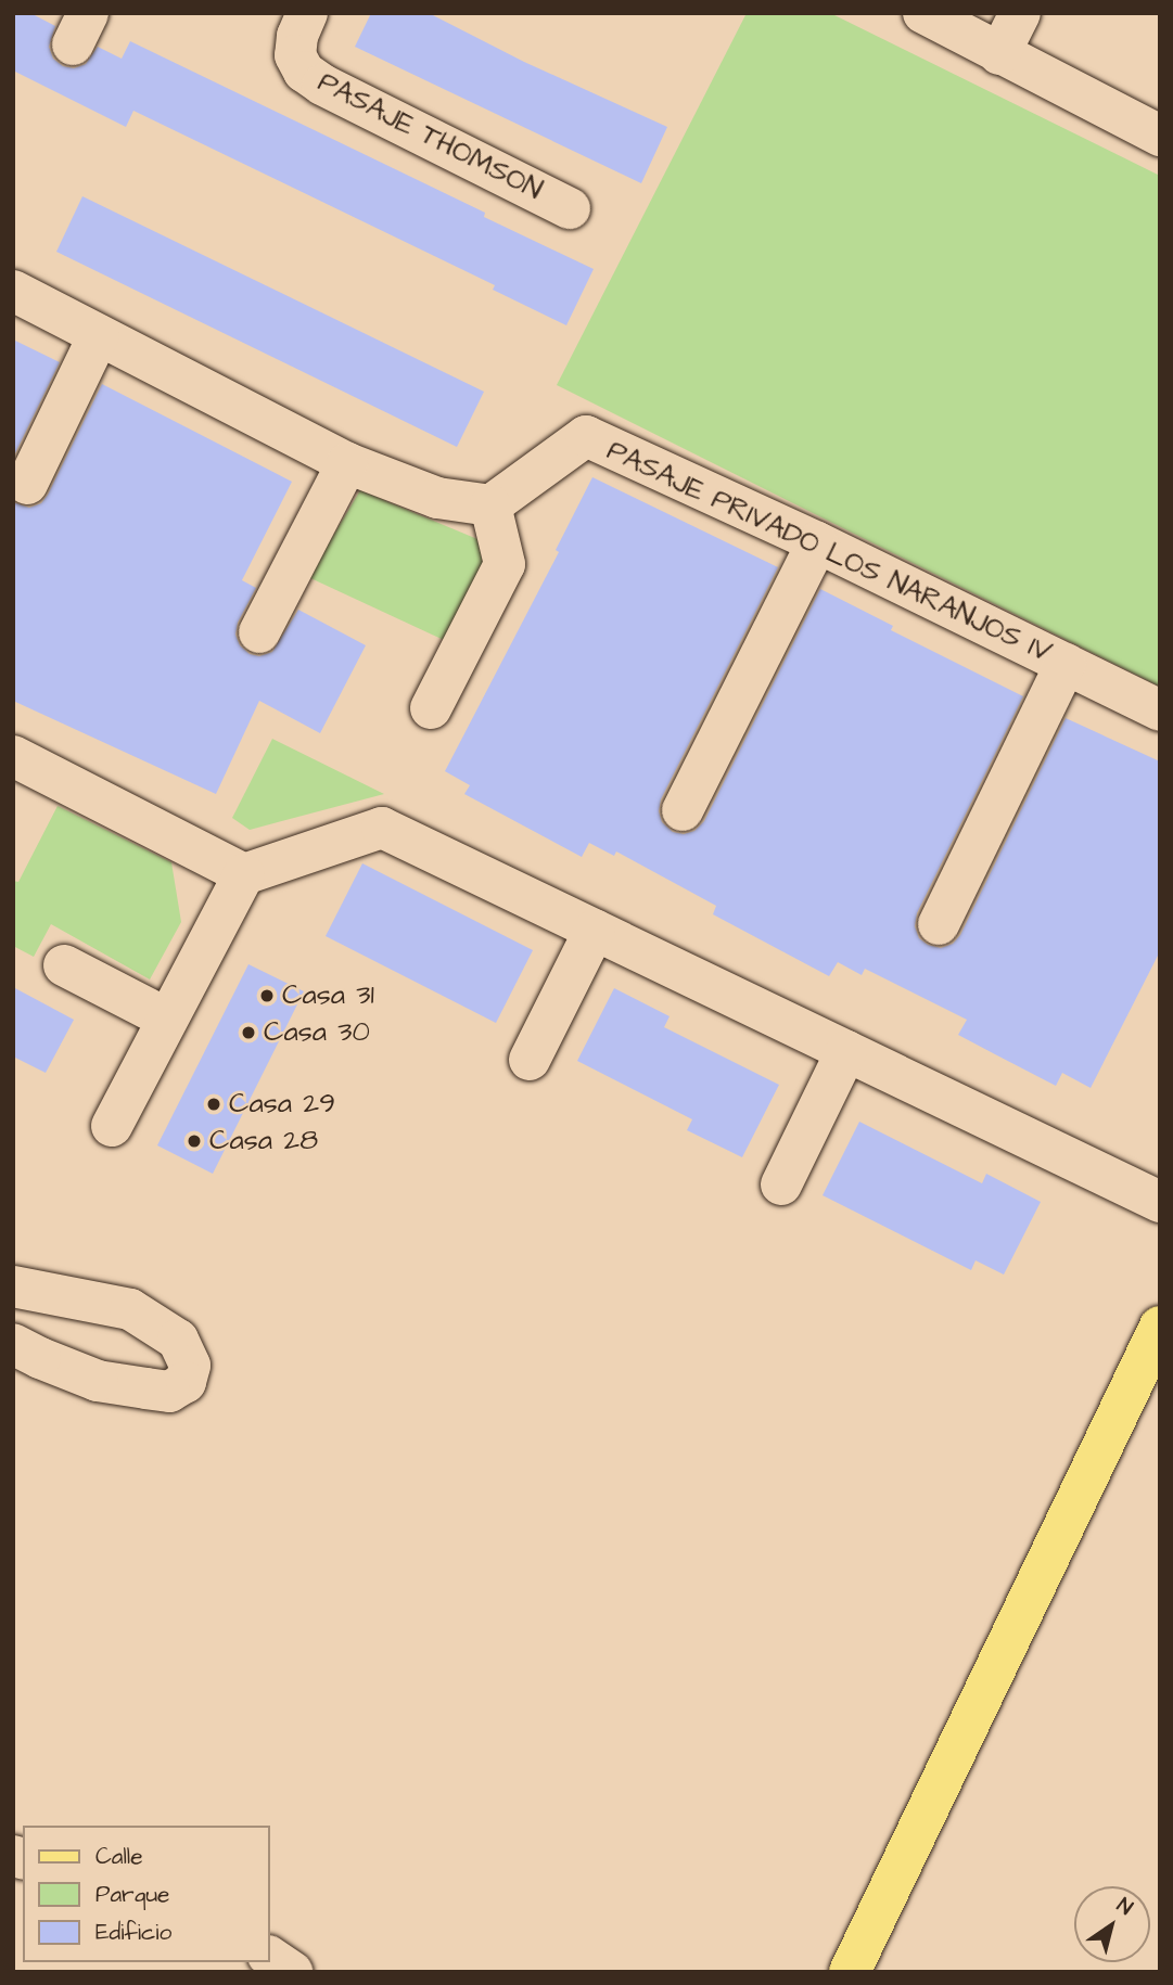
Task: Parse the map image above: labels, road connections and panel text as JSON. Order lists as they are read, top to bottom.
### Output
{
  "streets": {
    "street": ["PASAJE THOMSON", "PASAJE PRIVADO LOS NARANJOS IV"]
  },
  "places": [
    "Casa 31",
    "Casa 30",
    "Casa 29",
    "Casa 28"
  ],
  "legend": ["Calle", "Parque", "Edificio"],
  "north": "top right"
}
